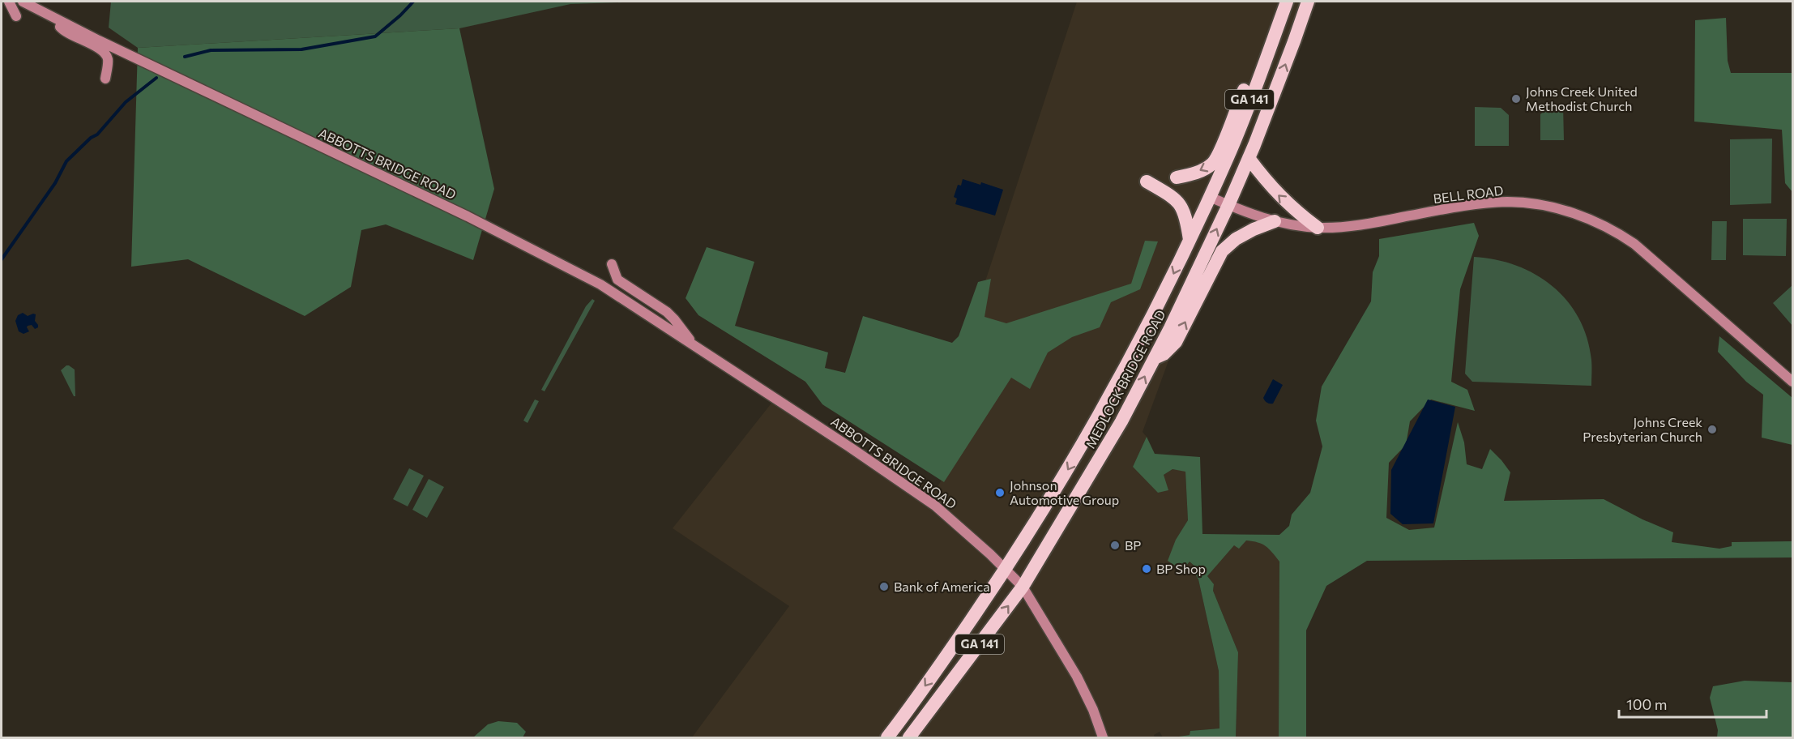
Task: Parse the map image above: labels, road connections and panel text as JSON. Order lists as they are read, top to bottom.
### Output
{
  "streets": {
    "highway": ["GA 141", "MEDLOCK BRIDGE ROAD"],
    "main road": ["ABBOTTS BRIDGE ROAD", "BELL ROAD"]
  },
  "crossings": [
    ["ABBOTTS BRIDGE ROAD", "MEDLOCK BRIDGE ROAD"],
    ["BELL ROAD", "MEDLOCK BRIDGE ROAD"]
  ],
  "places": [
    "Johns Creek United Methodist Church",
    "Johns Creek Presbyterian Church",
    "Johnson Automotive Group",
    "BP",
    "BP Shop",
    "Bank of America"
  ],
  "scale_bar": "100 m"
}
